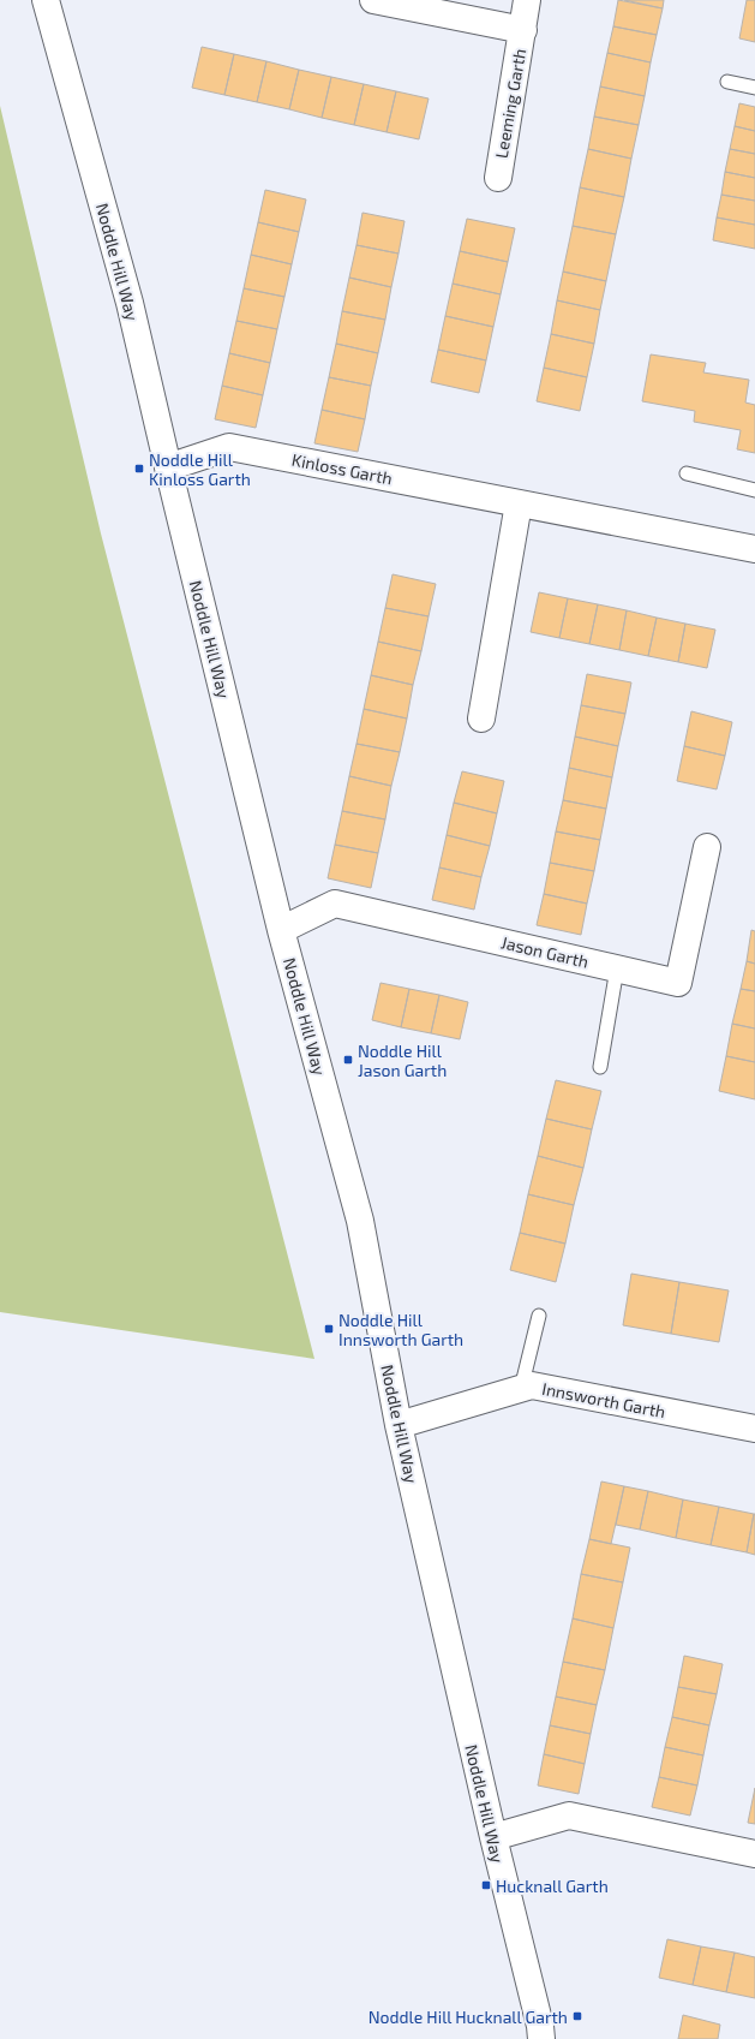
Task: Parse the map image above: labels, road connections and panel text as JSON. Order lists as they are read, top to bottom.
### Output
{
  "streets": {
    "street": [
      "Leeming Garth",
      "Noddle Hill Way",
      "Kinloss Garth",
      "Jason Garth",
      "Innsworth Garth"
    ]
  },
  "crossings": [
    ["Noddle Hill Way", "Kinloss Garth"],
    ["Noddle Hill Way", "Jason Garth"],
    ["Noddle Hill Way", "Innsworth Garth"]
  ],
  "places": {
    "transit": [
      "Noddle Hill Kinloss Garth",
      "Noddle Hill Jason Garth",
      "Noddle Hill Innsworth Garth",
      "Hucknall Garth",
      "Noddle Hill Hucknall Garth"
    ]
  }
}
